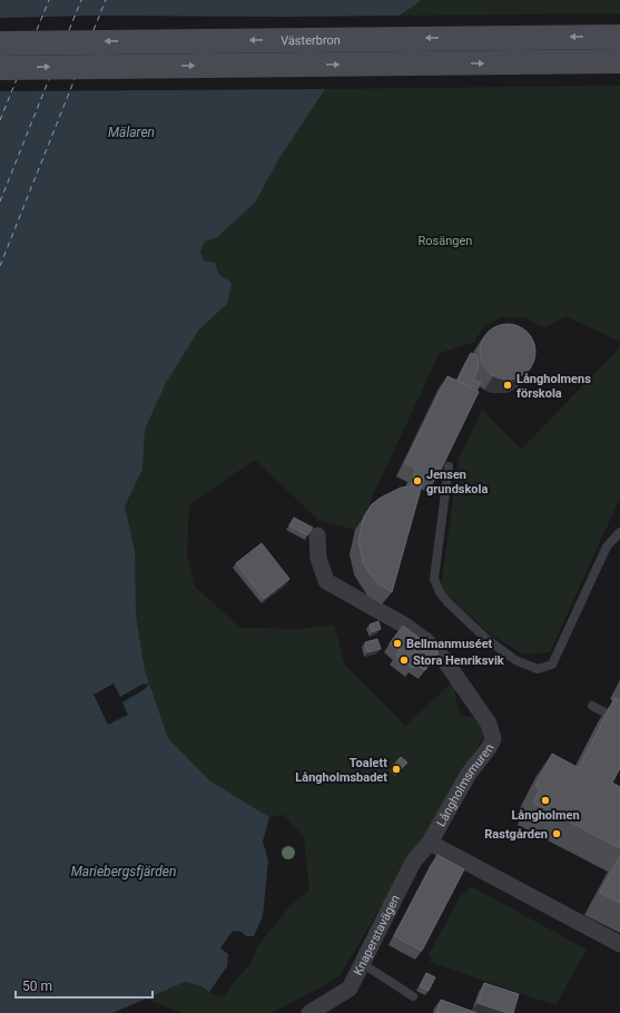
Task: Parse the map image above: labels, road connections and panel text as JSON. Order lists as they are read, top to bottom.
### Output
{
  "streets": {
    "main road": ["Västerbron"],
    "street": ["Långholmsmuren", "Knaperstavägen"]
  },
  "crossings": [
    ["Långholmsmuren", "Knaperstavägen"]
  ],
  "water": ["Mälaren", "Mariebergsfjärden"],
  "parks": ["Rosängen"],
  "places": [
    "Långholmens förskola",
    "Jensen grundskola",
    "Bellmanmuséet",
    "Stora Henriksvik",
    "Toalett Långholmsbadet",
    "Långholmen",
    "Rastgården"
  ],
  "scale_bar": "50 m"
}
